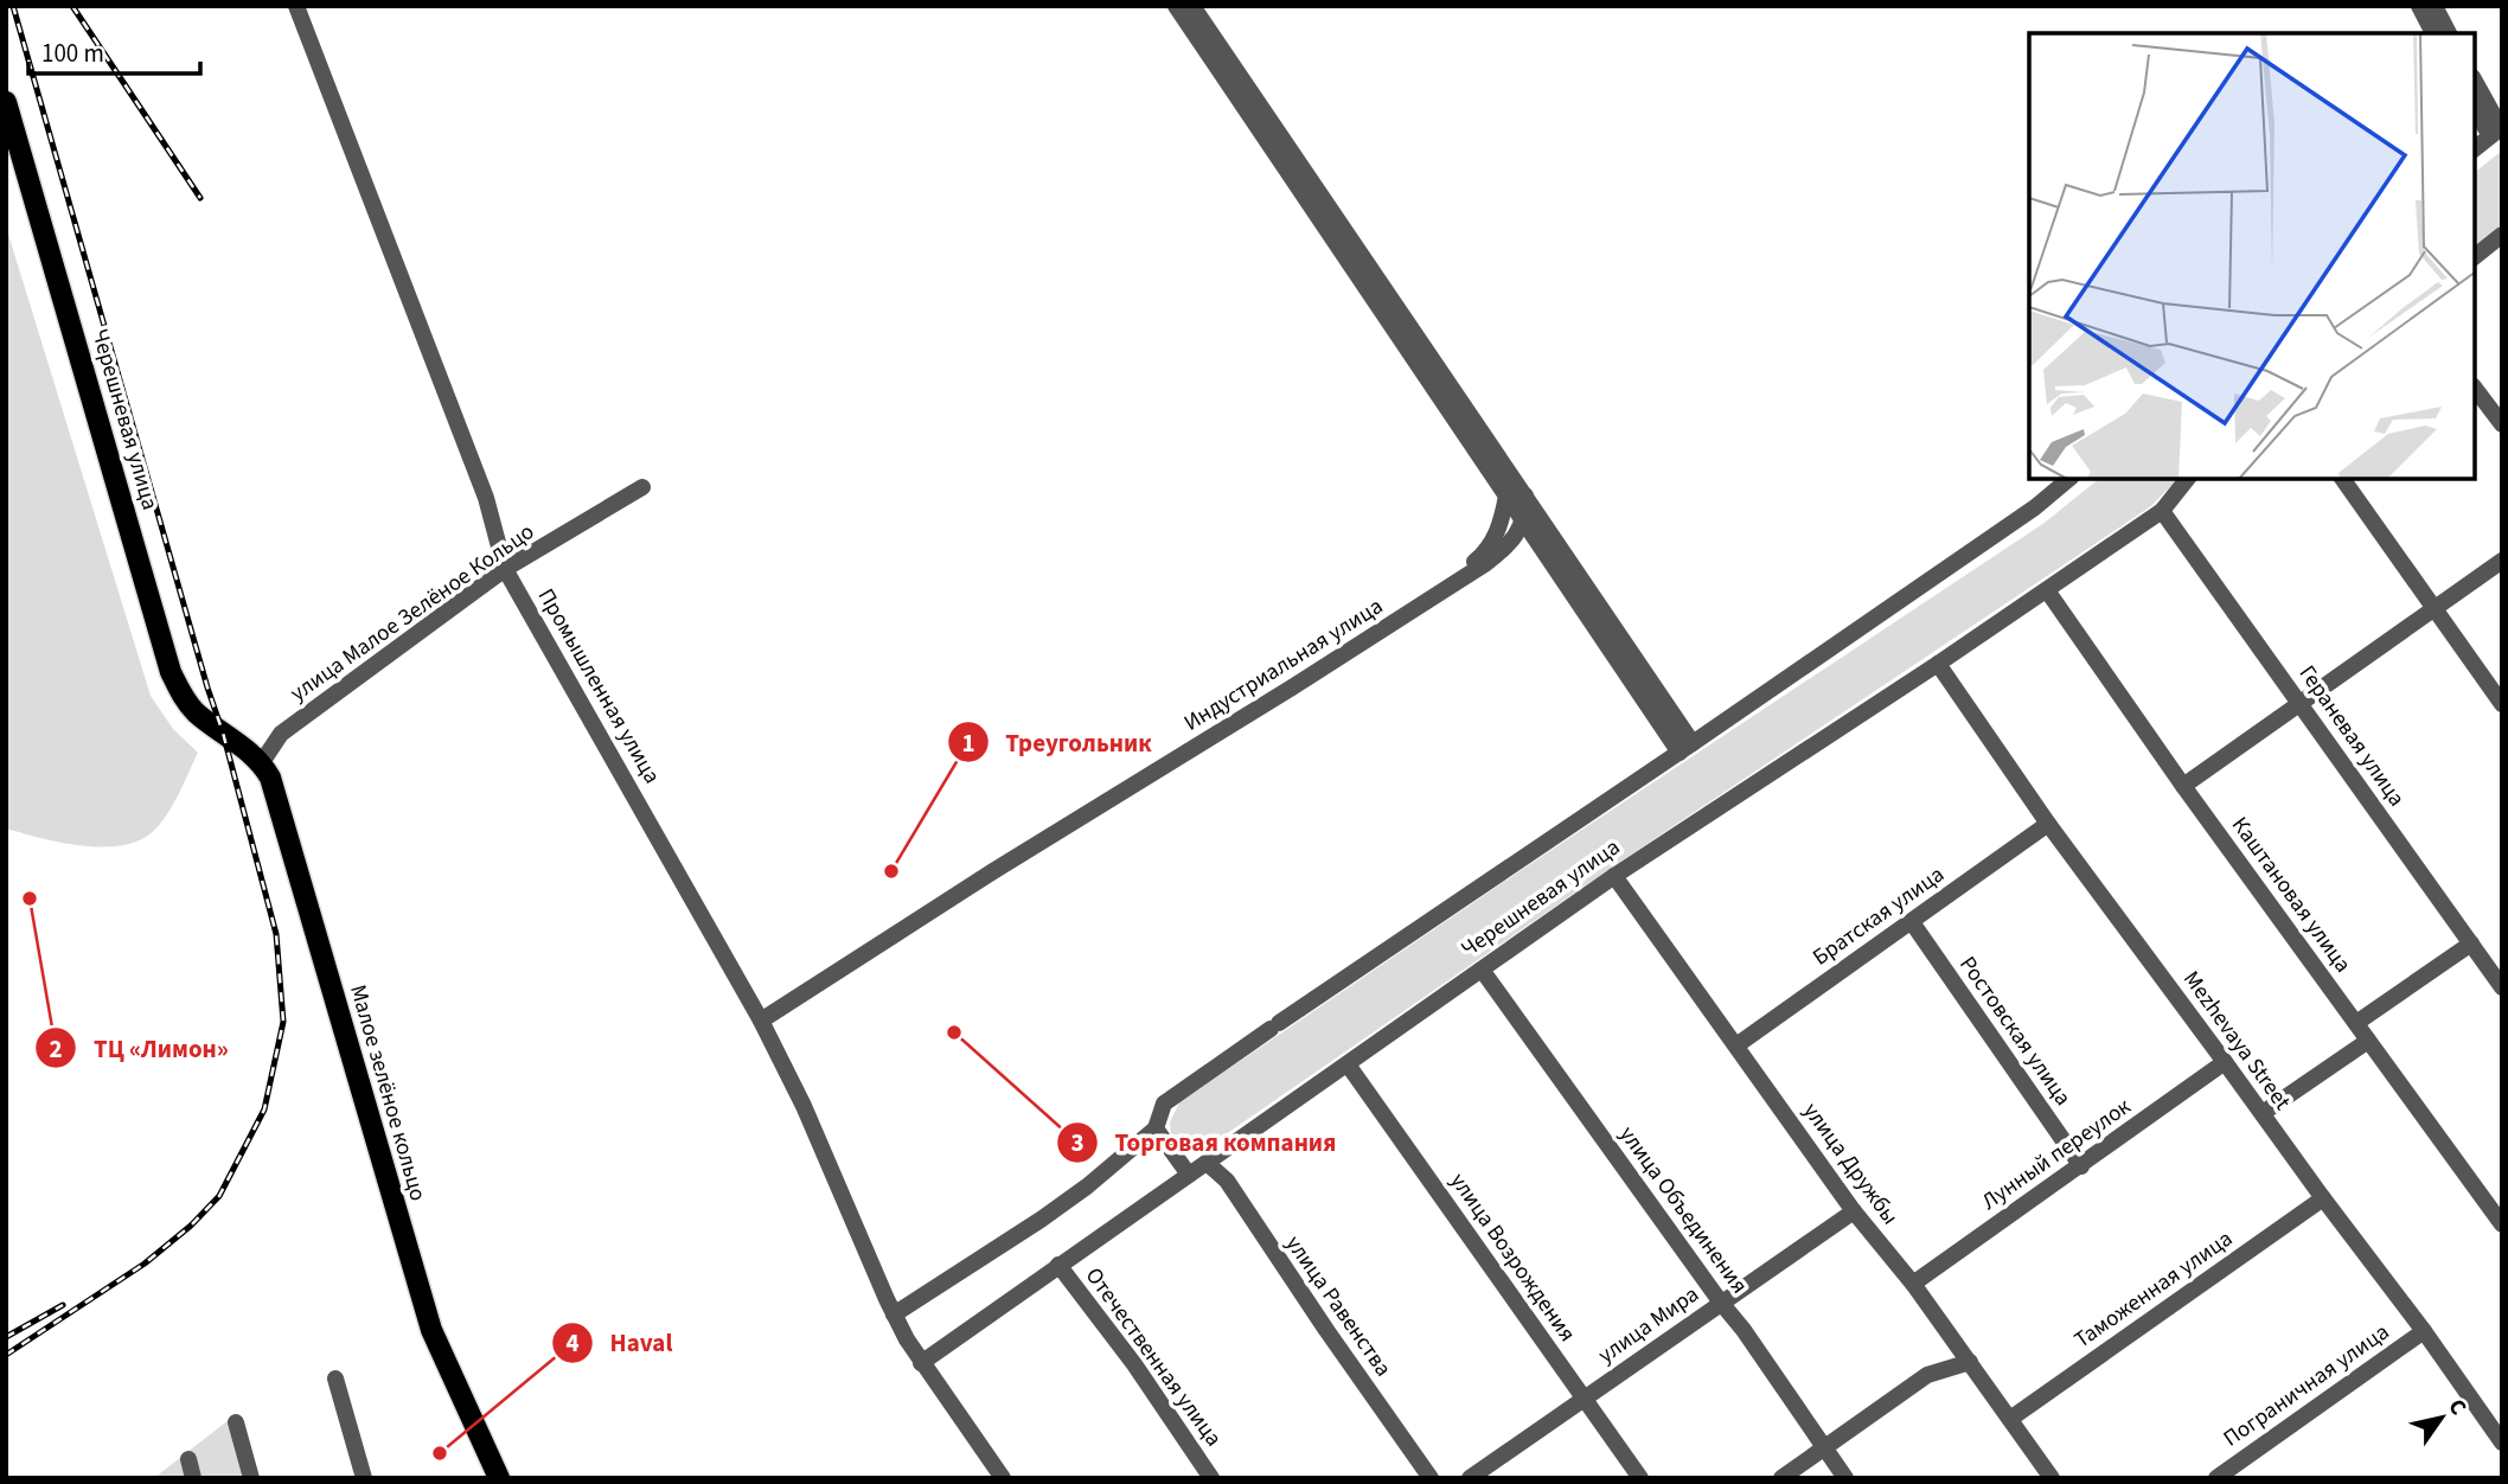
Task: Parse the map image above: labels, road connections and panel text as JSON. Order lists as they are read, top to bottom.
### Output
{
  "streets": {
    "main road": ["Черешневая улица", "Малое зелёное кольцо"],
    "street": [
      "улица Малое Зелёное Кольцо",
      "Индустриальная улица",
      "Промышленная улица",
      "Гераневая улица",
      "Каштановая улица",
      "Братская улица",
      "Ростовская улица",
      "Mezhevaya Street",
      "Лунный переулок",
      "улица Дружбы",
      "улица Объединения",
      "улица Возрождения",
      "Таможенная улица",
      "улица Равенства",
      "улица Мира",
      "Отечественная улица",
      "Пограничная улица"
    ]
  },
  "crossings": [
    ["Черешневая улица", "улица Малое Зелёное Кольцо"],
    ["Черешневая улица", "Промышленная улица"],
    ["Черешневая улица", "Гераневая улица"],
    ["Черешневая улица", "Каштановая улица"],
    ["Черешневая улица", "Mezhevaya Street"],
    ["Черешневая улица", "Малое зелёное кольцо"],
    ["Черешневая улица", "улица Дружбы"],
    ["Черешневая улица", "улица Объединения"],
    ["Черешневая улица", "улица Возрождения"],
    ["Черешневая улица", "улица Равенства"],
    ["Черешневая улица", "Отечественная улица"],
    ["улица Малое Зелёное Кольцо", "Промышленная улица"],
    ["улица Малое Зелёное Кольцо", "Малое зелёное кольцо"],
    ["Индустриальная улица", "Промышленная улица"],
    ["Братская улица", "Ростовская улица"],
    ["Братская улица", "Mezhevaya Street"],
    ["Братская улица", "улица Дружбы"],
    ["Ростовская улица", "Лунный переулок"],
    ["Mezhevaya Street", "Лунный переулок"],
    ["Mezhevaya Street", "Таможенная улица"],
    ["Mezhevaya Street", "Пограничная улица"],
    ["Лунный переулок", "улица Дружбы"],
    ["улица Дружбы", "Таможенная улица"],
    ["улица Дружбы", "улица Мира"],
    ["улица Объединения", "улица Мира"],
    ["улица Возрождения", "улица Мира"]
  ],
  "places": [
    "Треугольник",
    "ТЦ «Лимон»",
    "Торговая компания",
    "Haval"
  ],
  "scale_bar": "100 m",
  "north": "top right"
}
